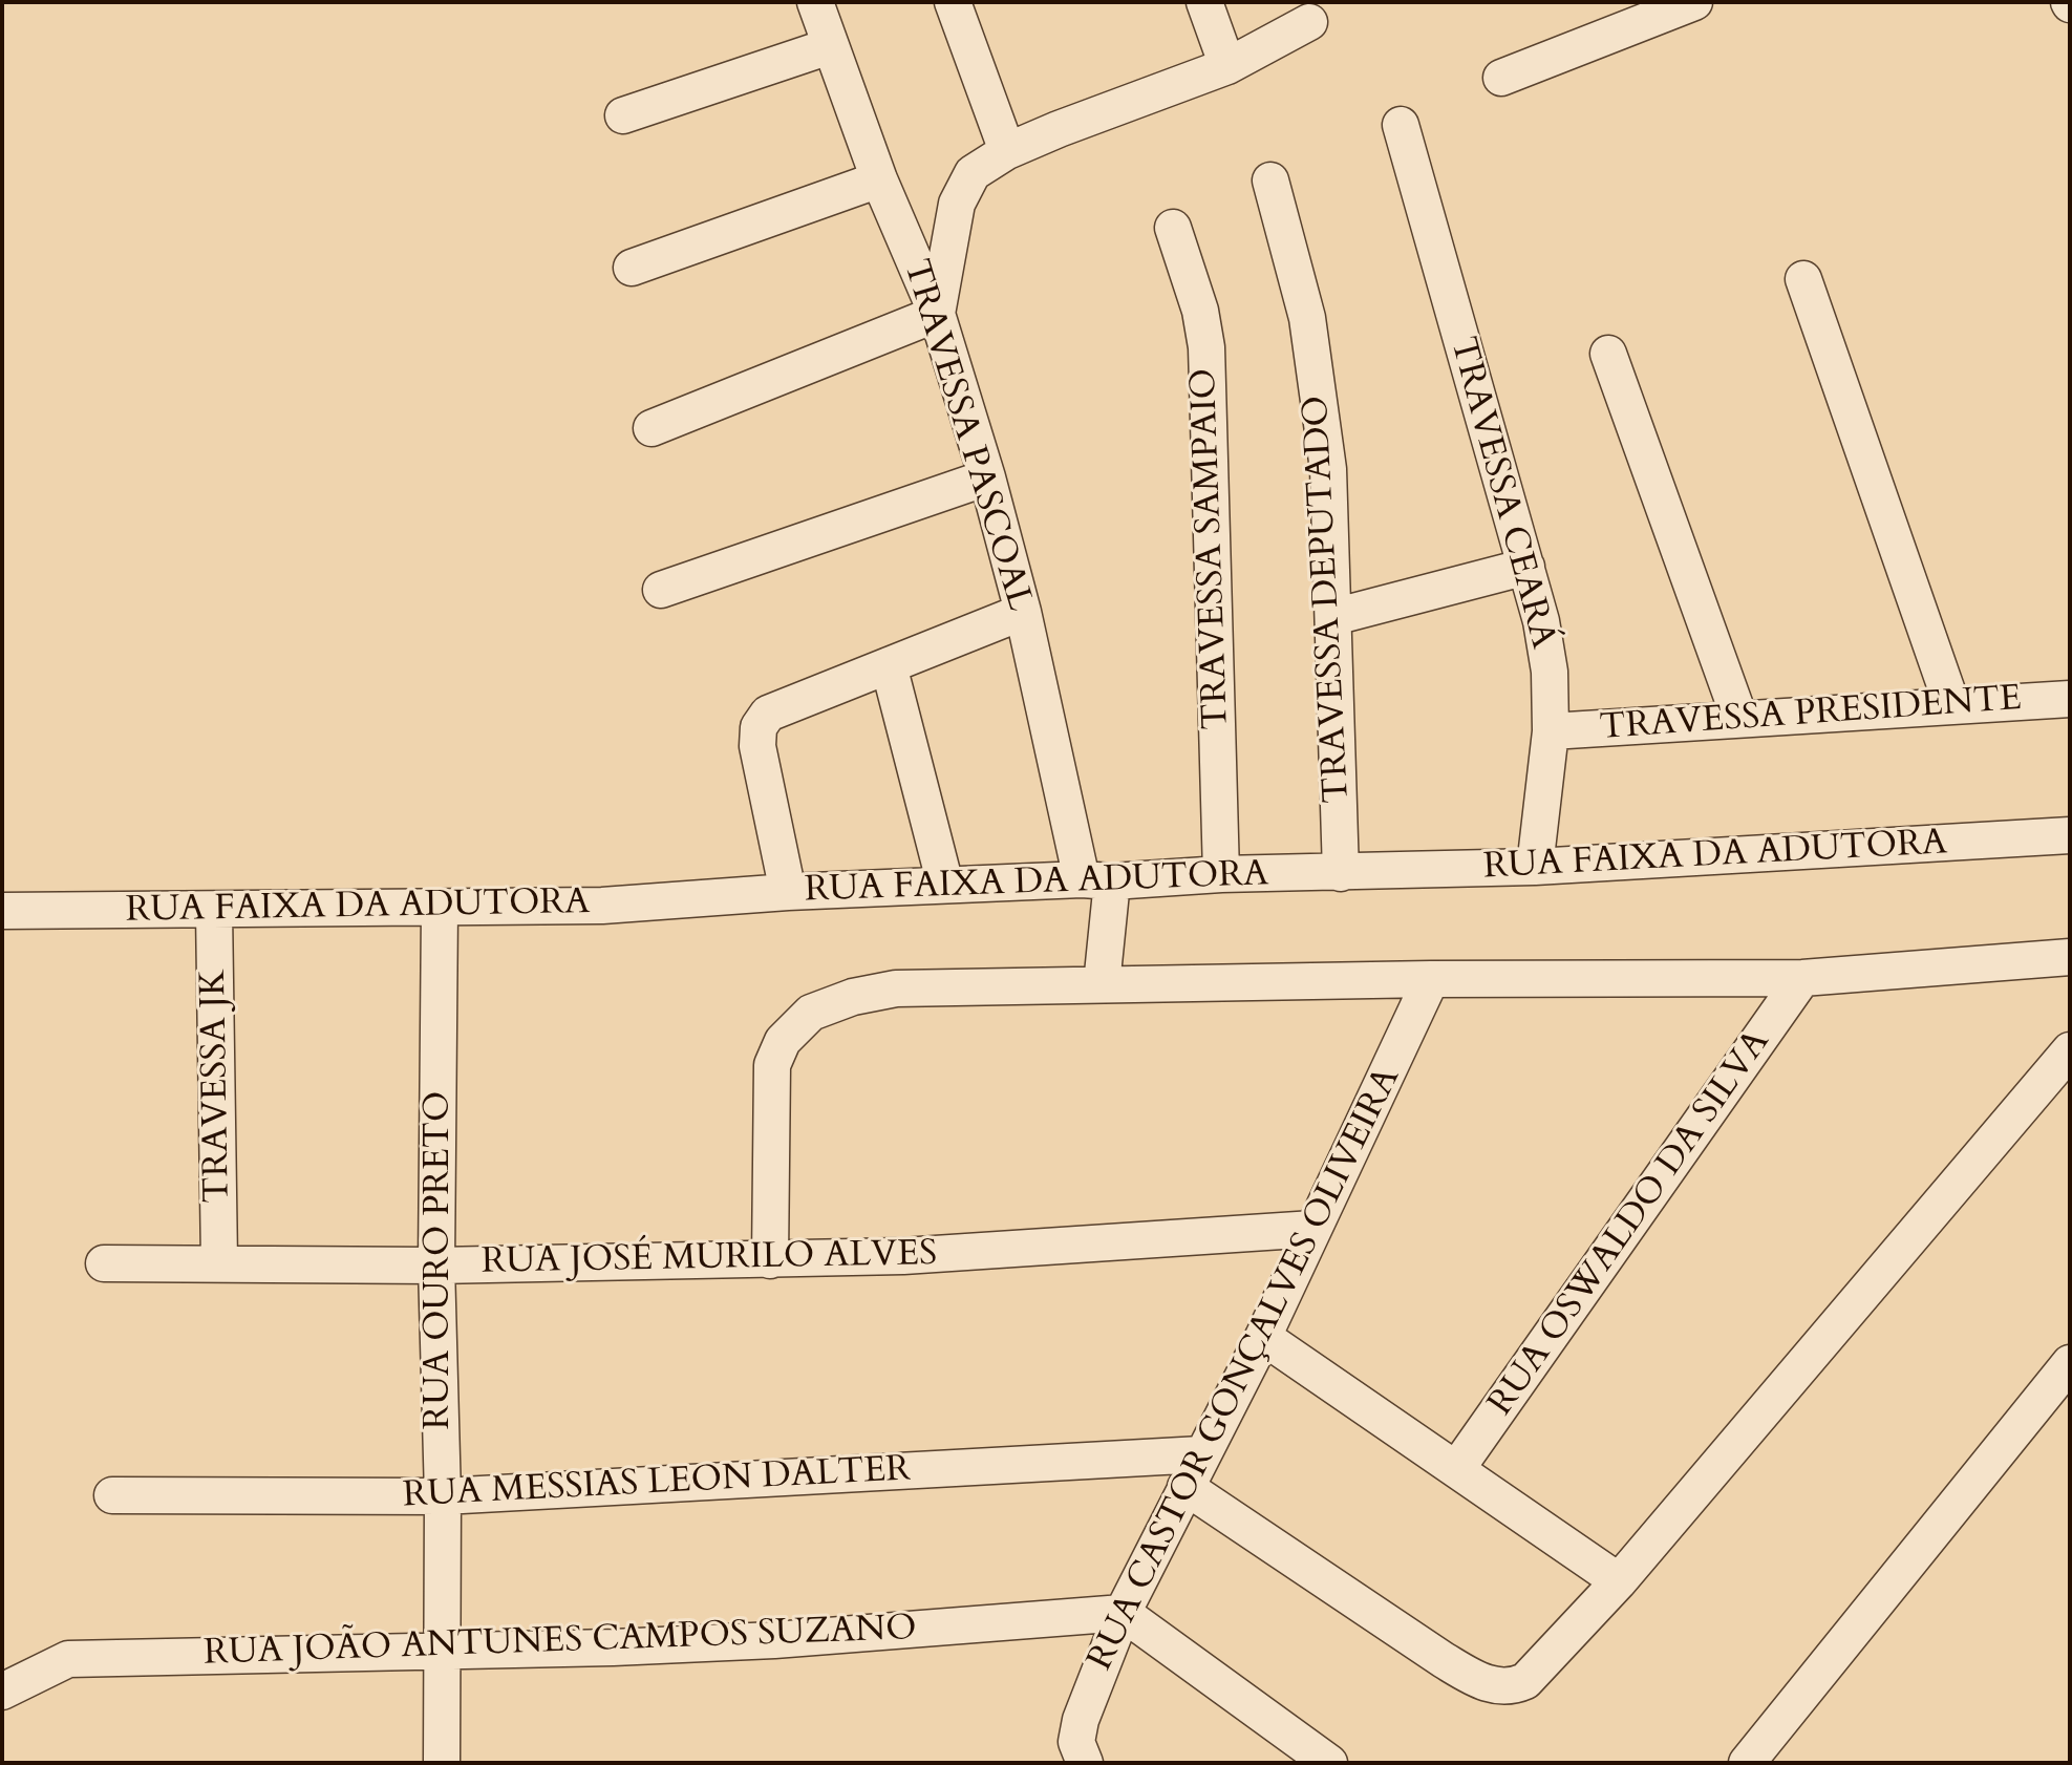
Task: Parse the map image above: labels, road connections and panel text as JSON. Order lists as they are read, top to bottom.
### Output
{
  "streets": {
    "street": [
      "TRAVESSA PASCOAL",
      "TRAVESSA CEARÁ",
      "TRAVESSA SAMPAIO",
      "TRAVESSA DEPUTADO",
      "TRAVESSA PRESIDENTE",
      "RUA FAIXA DA ADUTORA",
      "TRAVESSA JK",
      "RUA OSWALDO DA SILVA",
      "RUA JOSÉ MURILO ALVES",
      "RUA OURO PRETO",
      "RUA CASTOR GONÇALVES OLIVEIRA",
      "RUA MESSIAS LEON DALTER",
      "RUA JOÃO ANTUNES CAMPOS SUZANO"
    ]
  },
  "crossings": [
    ["TRAVESSA PASCOAL", "RUA FAIXA DA ADUTORA"],
    ["TRAVESSA CEARÁ", "TRAVESSA PRESIDENTE"],
    ["TRAVESSA CEARÁ", "RUA FAIXA DA ADUTORA"],
    ["TRAVESSA SAMPAIO", "RUA FAIXA DA ADUTORA"],
    ["TRAVESSA DEPUTADO", "RUA FAIXA DA ADUTORA"],
    ["RUA FAIXA DA ADUTORA", "TRAVESSA JK"],
    ["RUA FAIXA DA ADUTORA", "RUA OURO PRETO"],
    ["TRAVESSA JK", "RUA JOSÉ MURILO ALVES"],
    ["RUA JOSÉ MURILO ALVES", "RUA OURO PRETO"],
    ["RUA JOSÉ MURILO ALVES", "RUA CASTOR GONÇALVES OLIVEIRA"],
    ["RUA OURO PRETO", "RUA MESSIAS LEON DALTER"],
    ["RUA OURO PRETO", "RUA JOÃO ANTUNES CAMPOS SUZANO"],
    ["RUA CASTOR GONÇALVES OLIVEIRA", "RUA MESSIAS LEON DALTER"],
    ["RUA CASTOR GONÇALVES OLIVEIRA", "RUA JOÃO ANTUNES CAMPOS SUZANO"]
  ]
}
